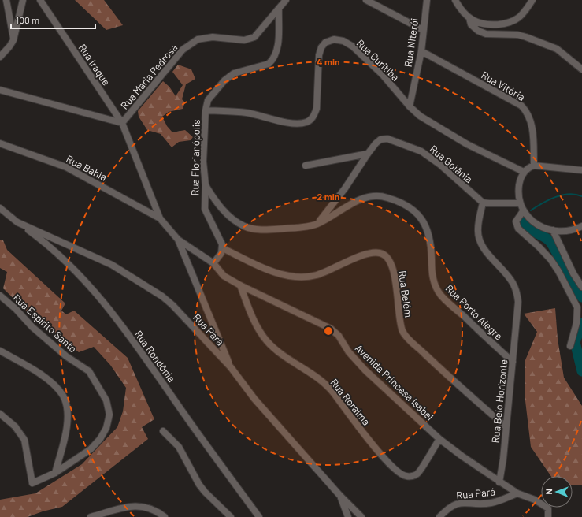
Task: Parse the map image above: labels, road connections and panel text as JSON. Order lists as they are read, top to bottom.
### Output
{
  "streets": {
    "street": [
      "Rua Niterói",
      "Rua Curitiba",
      "Rua Iraque",
      "Rua Maria Pedrosa",
      "Rua Vitória",
      "Rua Florianópolis",
      "Rua Goiânia",
      "Rua Bahia",
      "Rua Belém",
      "Rua Porto Alegre",
      "Rua Espírito Santo",
      "Rua Pará",
      "Rua Rondônia",
      "Avenida Princesa Isabel",
      "Rua Belo Horizonte",
      "Rua Roraima"
    ]
  },
  "crossings": [
    ["Rua Niterói", "Rua Curitiba"],
    ["Rua Niterói", "Rua Vitória"],
    ["Rua Curitiba", "Rua Florianópolis"],
    ["Rua Iraque", "Rua Maria Pedrosa"],
    ["Rua Iraque", "Rua Bahia"],
    ["Rua Maria Pedrosa", "Rua Florianópolis"],
    ["Rua Maria Pedrosa", "Rua Bahia"],
    ["Rua Florianópolis", "Rua Belém"],
    ["Rua Florianópolis", "Rua Porto Alegre"],
    ["Rua Goiânia", "Rua Porto Alegre"],
    ["Rua Goiânia", "Rua Belo Horizonte"],
    ["Rua Bahia", "Rua Pará"],
    ["Rua Bahia", "Avenida Princesa Isabel"],
    ["Rua Belém", "Rua Belo Horizonte"],
    ["Rua Porto Alegre", "Rua Belo Horizonte"],
    ["Rua Pará", "Rua Rondônia"],
    ["Rua Pará", "Avenida Princesa Isabel"],
    ["Avenida Princesa Isabel", "Rua Belo Horizonte"],
    ["Avenida Princesa Isabel", "Rua Roraima"]
  ],
  "scale_bar": "100 m",
  "north": "left",
  "rings": ["4 min", "2 min"]
}
